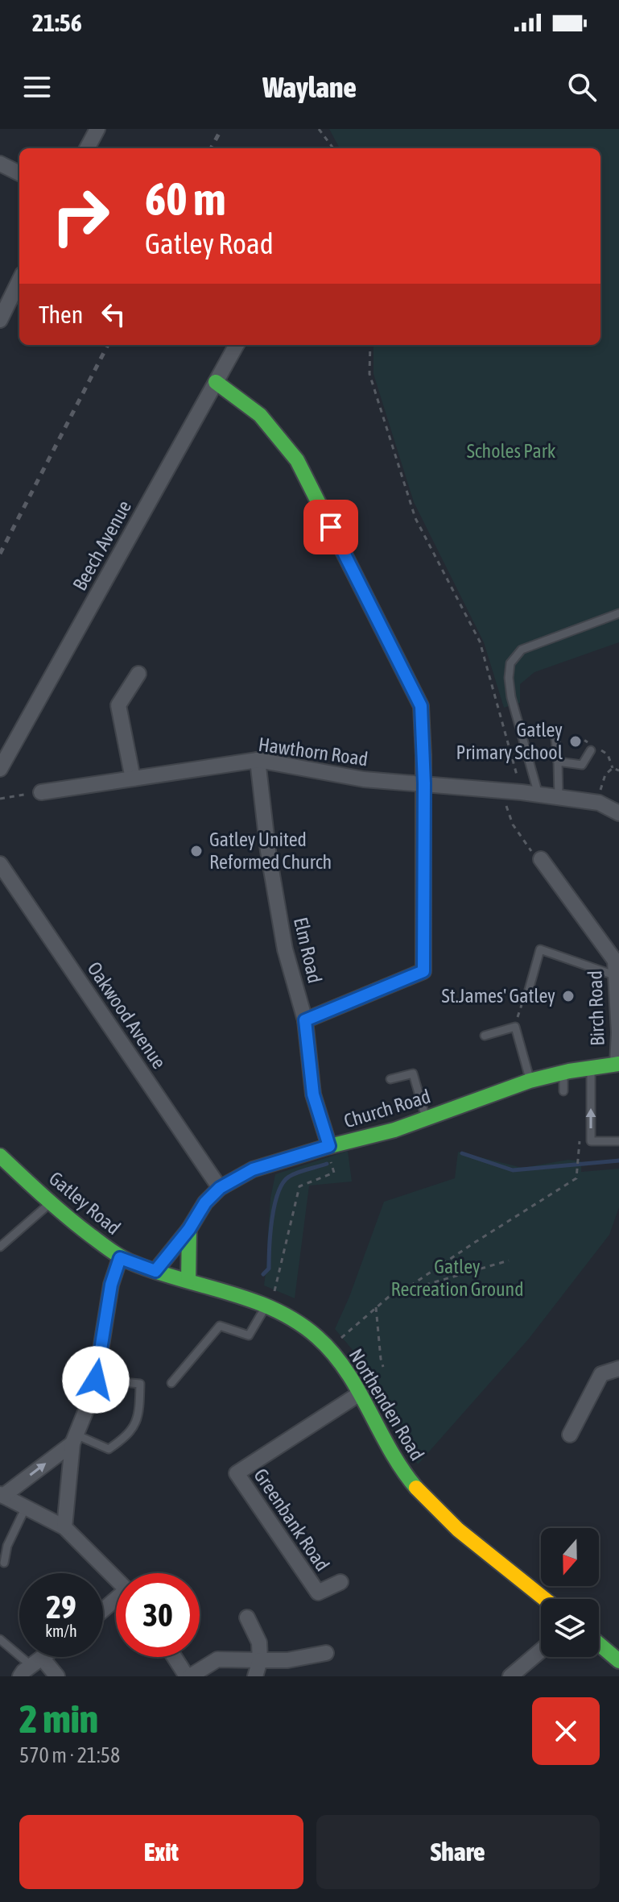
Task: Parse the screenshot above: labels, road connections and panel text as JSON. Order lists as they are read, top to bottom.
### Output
{
  "streets": {
    "street": [
      "Beech Avenue",
      "Hawthorn Road",
      "Elm Road",
      "Birch Road",
      "Oakwood Avenue",
      "Church Road",
      "Gatley Road",
      "Northenden Road",
      "Greenbank Road"
    ]
  },
  "crossings": [
    ["Hawthorn Road", "Elm Road"],
    ["Elm Road", "Church Road"],
    ["Birch Road", "Church Road"],
    ["Oakwood Avenue", "Church Road"],
    ["Church Road", "Gatley Road"],
    ["Gatley Road", "Northenden Road"],
    ["Northenden Road", "Greenbank Road"]
  ],
  "parks": ["Scholes Park", "Gatley Recreation Ground"],
  "places": ["Gatley Primary School", "Gatley United Reformed Church", "St.James' Gatley"],
  "north": "bottom",
  "page": {
    "status": "21:56",
    "header": "Waylane",
    "turn": ["60 m", "Gatley Road"],
    "then": "Then",
    "speed": "29 km/h",
    "limit": "30",
    "heading": ["2 min", "570 m · 21:58"],
    "buttons": ["Exit", "Share"]
  }
}
